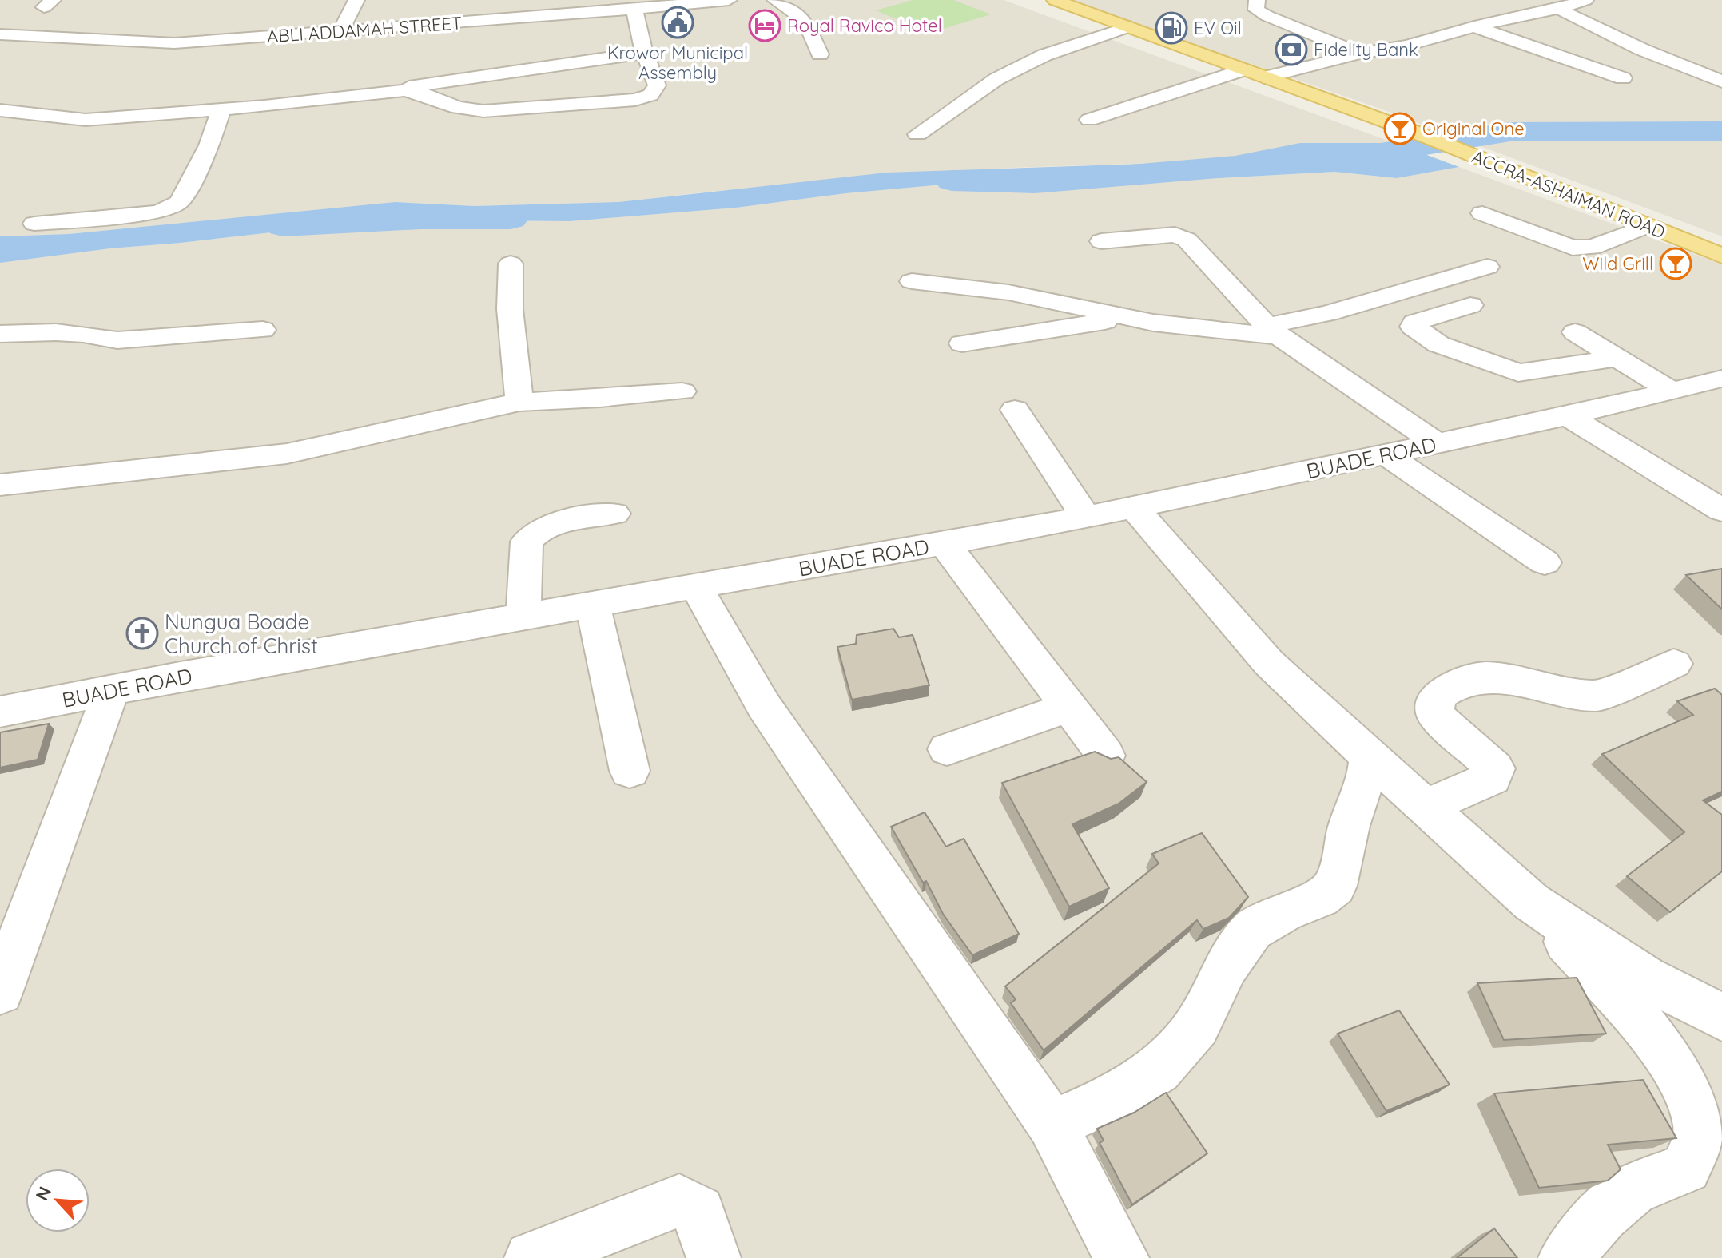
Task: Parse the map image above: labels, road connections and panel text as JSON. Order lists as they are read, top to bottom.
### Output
{
  "streets": {
    "main road": ["ACCRA-ASHAIMAN ROAD"],
    "street": ["ABLI ADDAMAH STREET", "BUADE ROAD"]
  },
  "places": {
    "public building": ["Krowor Municipal Assembly"],
    "hotel": ["Royal Ravico Hotel"],
    "fuel station": ["EV Oil"],
    "bank": ["Fidelity Bank"],
    "bar": ["Original One", "Wild Grill"],
    "church": ["Nungua Boade Church of Christ"]
  },
  "north": "top left"
}
